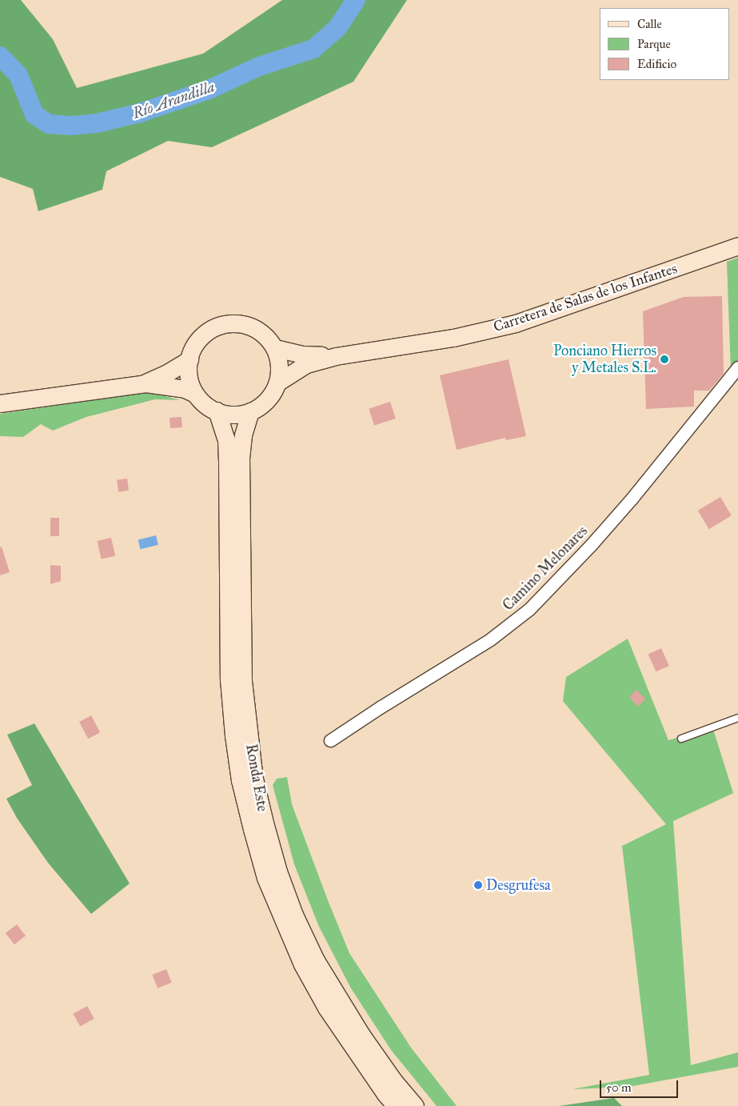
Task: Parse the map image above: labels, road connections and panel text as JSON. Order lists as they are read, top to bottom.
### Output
{
  "streets": {
    "main road": ["Carretera de Salas de los Infantes", "Ronda Este"],
    "street": ["Camino Melonares"]
  },
  "crossings": [
    ["Carretera de Salas de los Infantes", "Ronda Este"]
  ],
  "water": ["Río Arandilla"],
  "places": ["Ponciano Hierros y Metales S.L.", "Desgrufesa"],
  "legend": ["Calle", "Parque", "Edificio"],
  "scale_bar": "50 m"
}
